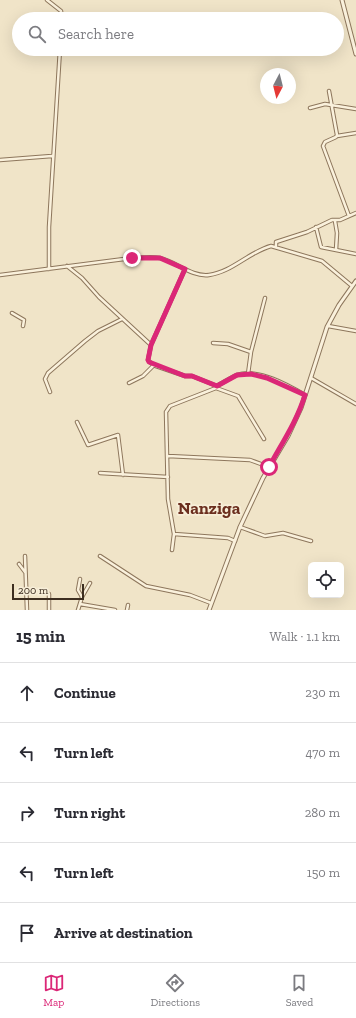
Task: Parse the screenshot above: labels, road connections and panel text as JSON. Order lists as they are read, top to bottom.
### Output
{
  "districts": ["Nanziga"],
  "scale_bar": "200 m",
  "north": "bottom",
  "page": {
    "search": "Search here",
    "scale": "200 m",
    "heading": ["15 min", "Walk · 1.1 km"],
    "list": [
      ["Continue", "230 m"],
      ["Turn left", "470 m"],
      ["Turn right", "280 m"],
      ["Turn left", "150 m"],
      "Arrive at destination"
    ],
    "nav": ["Map", "Directions", "Saved"]
  }
}
